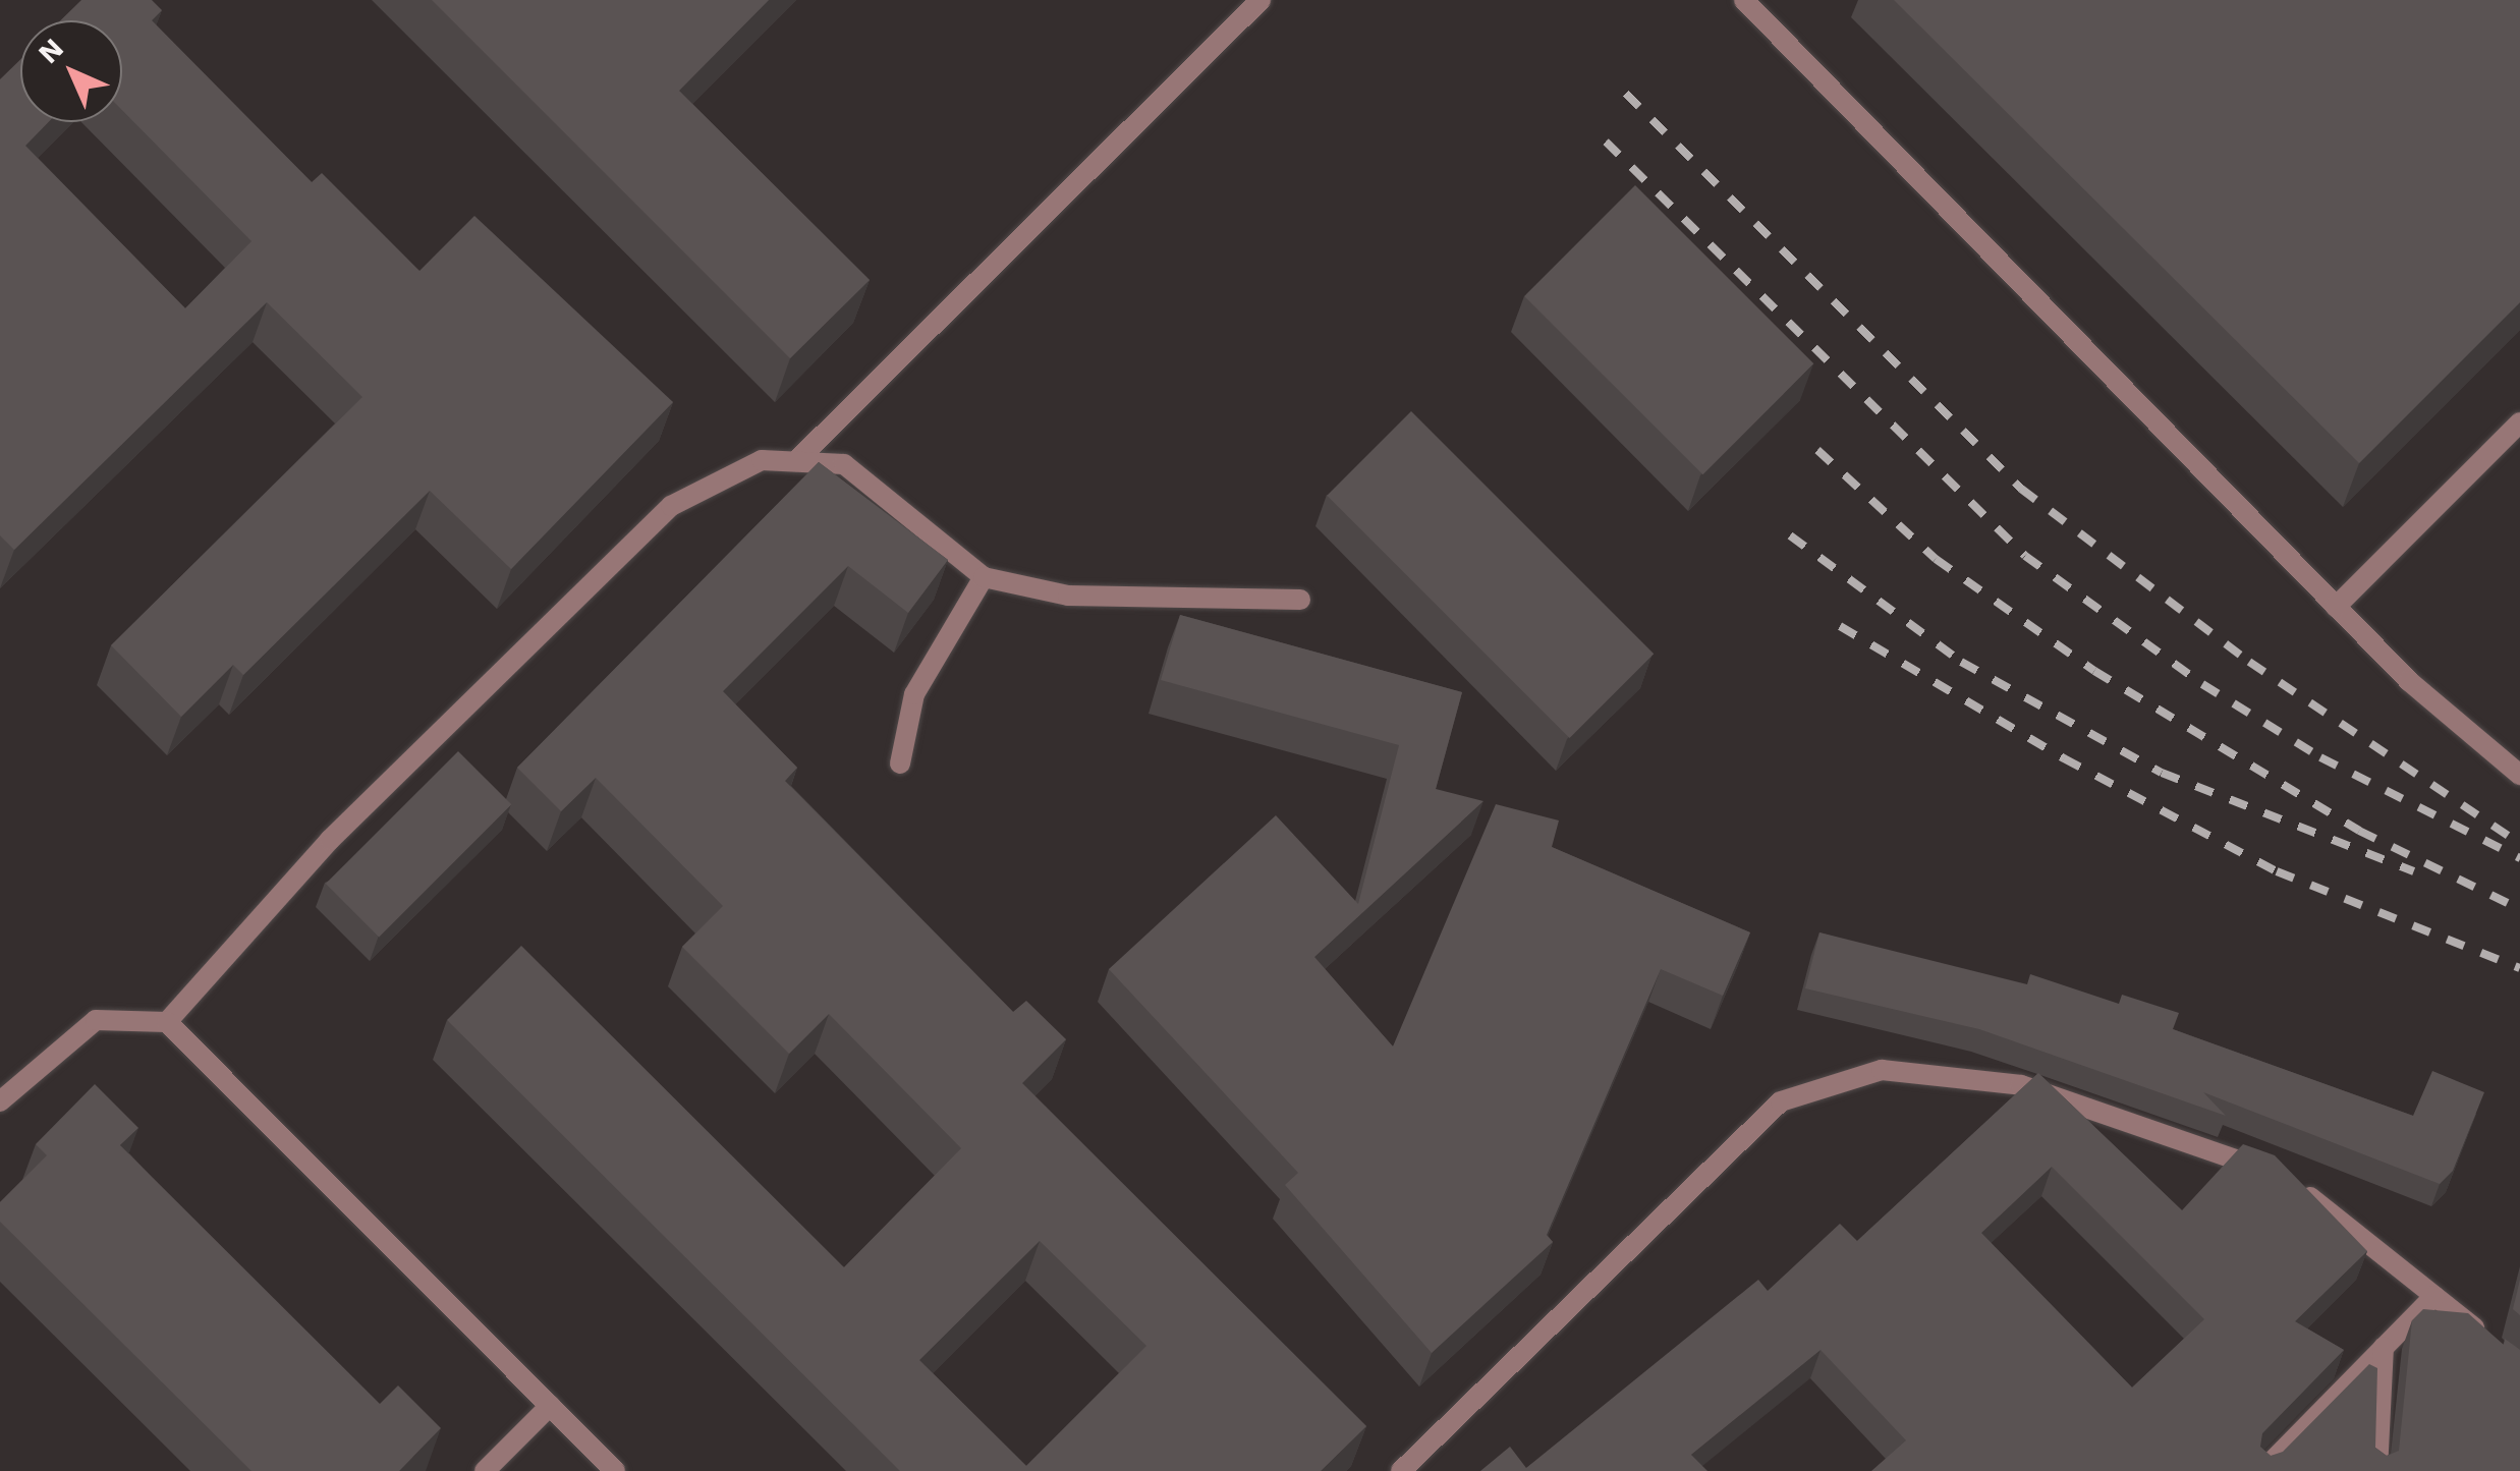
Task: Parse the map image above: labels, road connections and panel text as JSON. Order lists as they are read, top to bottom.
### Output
{
  "north": "top left"
}
